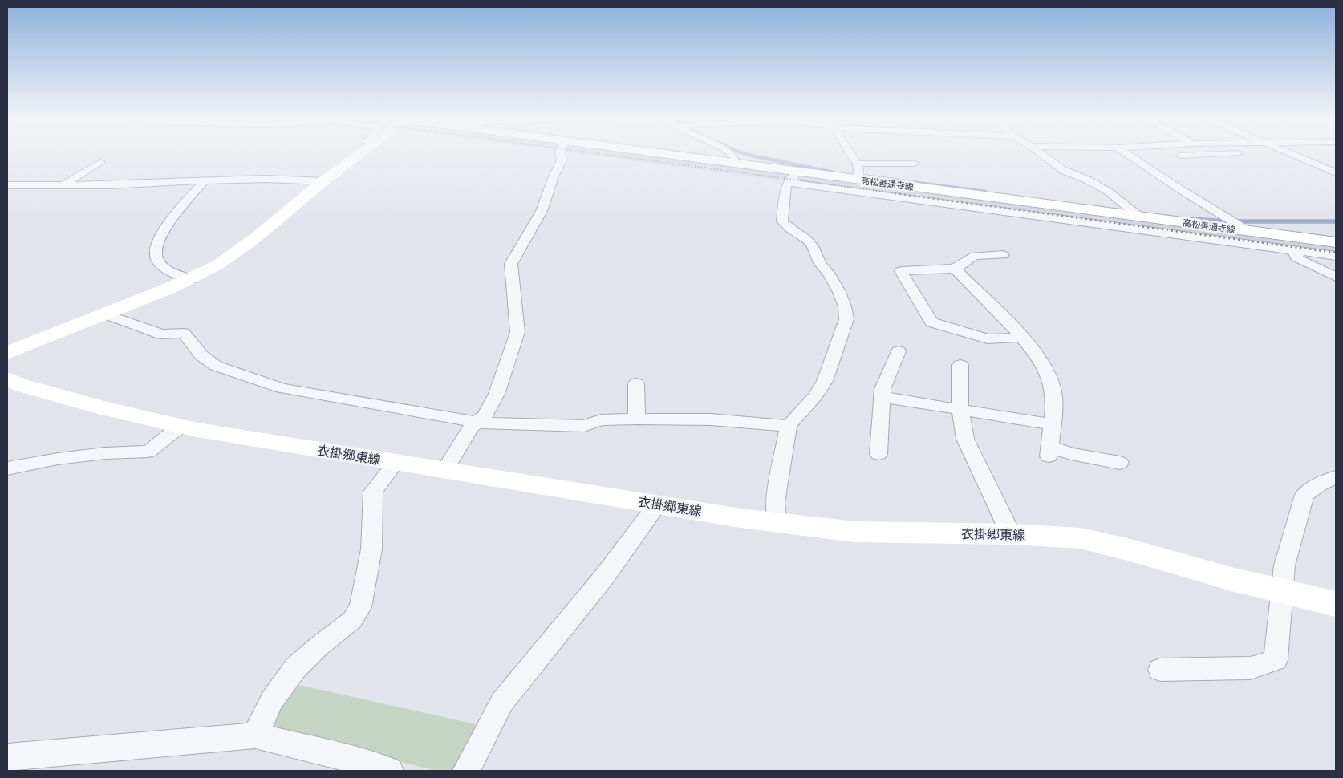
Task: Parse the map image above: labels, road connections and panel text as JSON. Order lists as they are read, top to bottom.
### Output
{
  "streets": {
    "main road": ["高松善通寺線", "衣掛郷東線"]
  }
}
